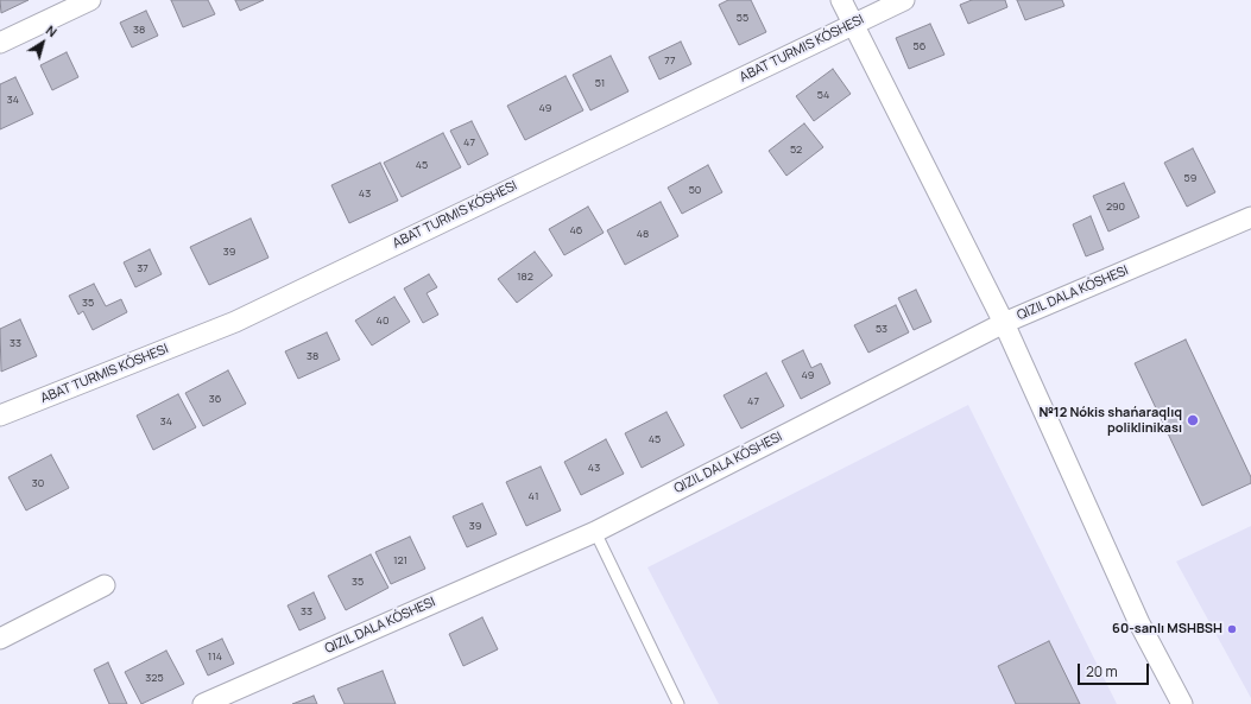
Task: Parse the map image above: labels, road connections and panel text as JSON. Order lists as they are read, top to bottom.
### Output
{
  "places": ["№12 Nókis shańaraqlıq poliklinikası", "60-sanlı MSHBSH"],
  "house_numbers": [
    "55",
    "38",
    "56",
    "77",
    "51",
    "54",
    "34",
    "49",
    "47",
    "52",
    "45",
    "59",
    "50",
    "43",
    "290",
    "46",
    "48",
    "39",
    "37",
    "182",
    "35",
    "40",
    "53",
    "33",
    "38",
    "49",
    "36",
    "47",
    "34",
    "45",
    "43",
    "30",
    "41",
    "39",
    "121",
    "35",
    "33",
    "114",
    "325"
  ],
  "scale_bar": "20 m",
  "north": "top right"
}
